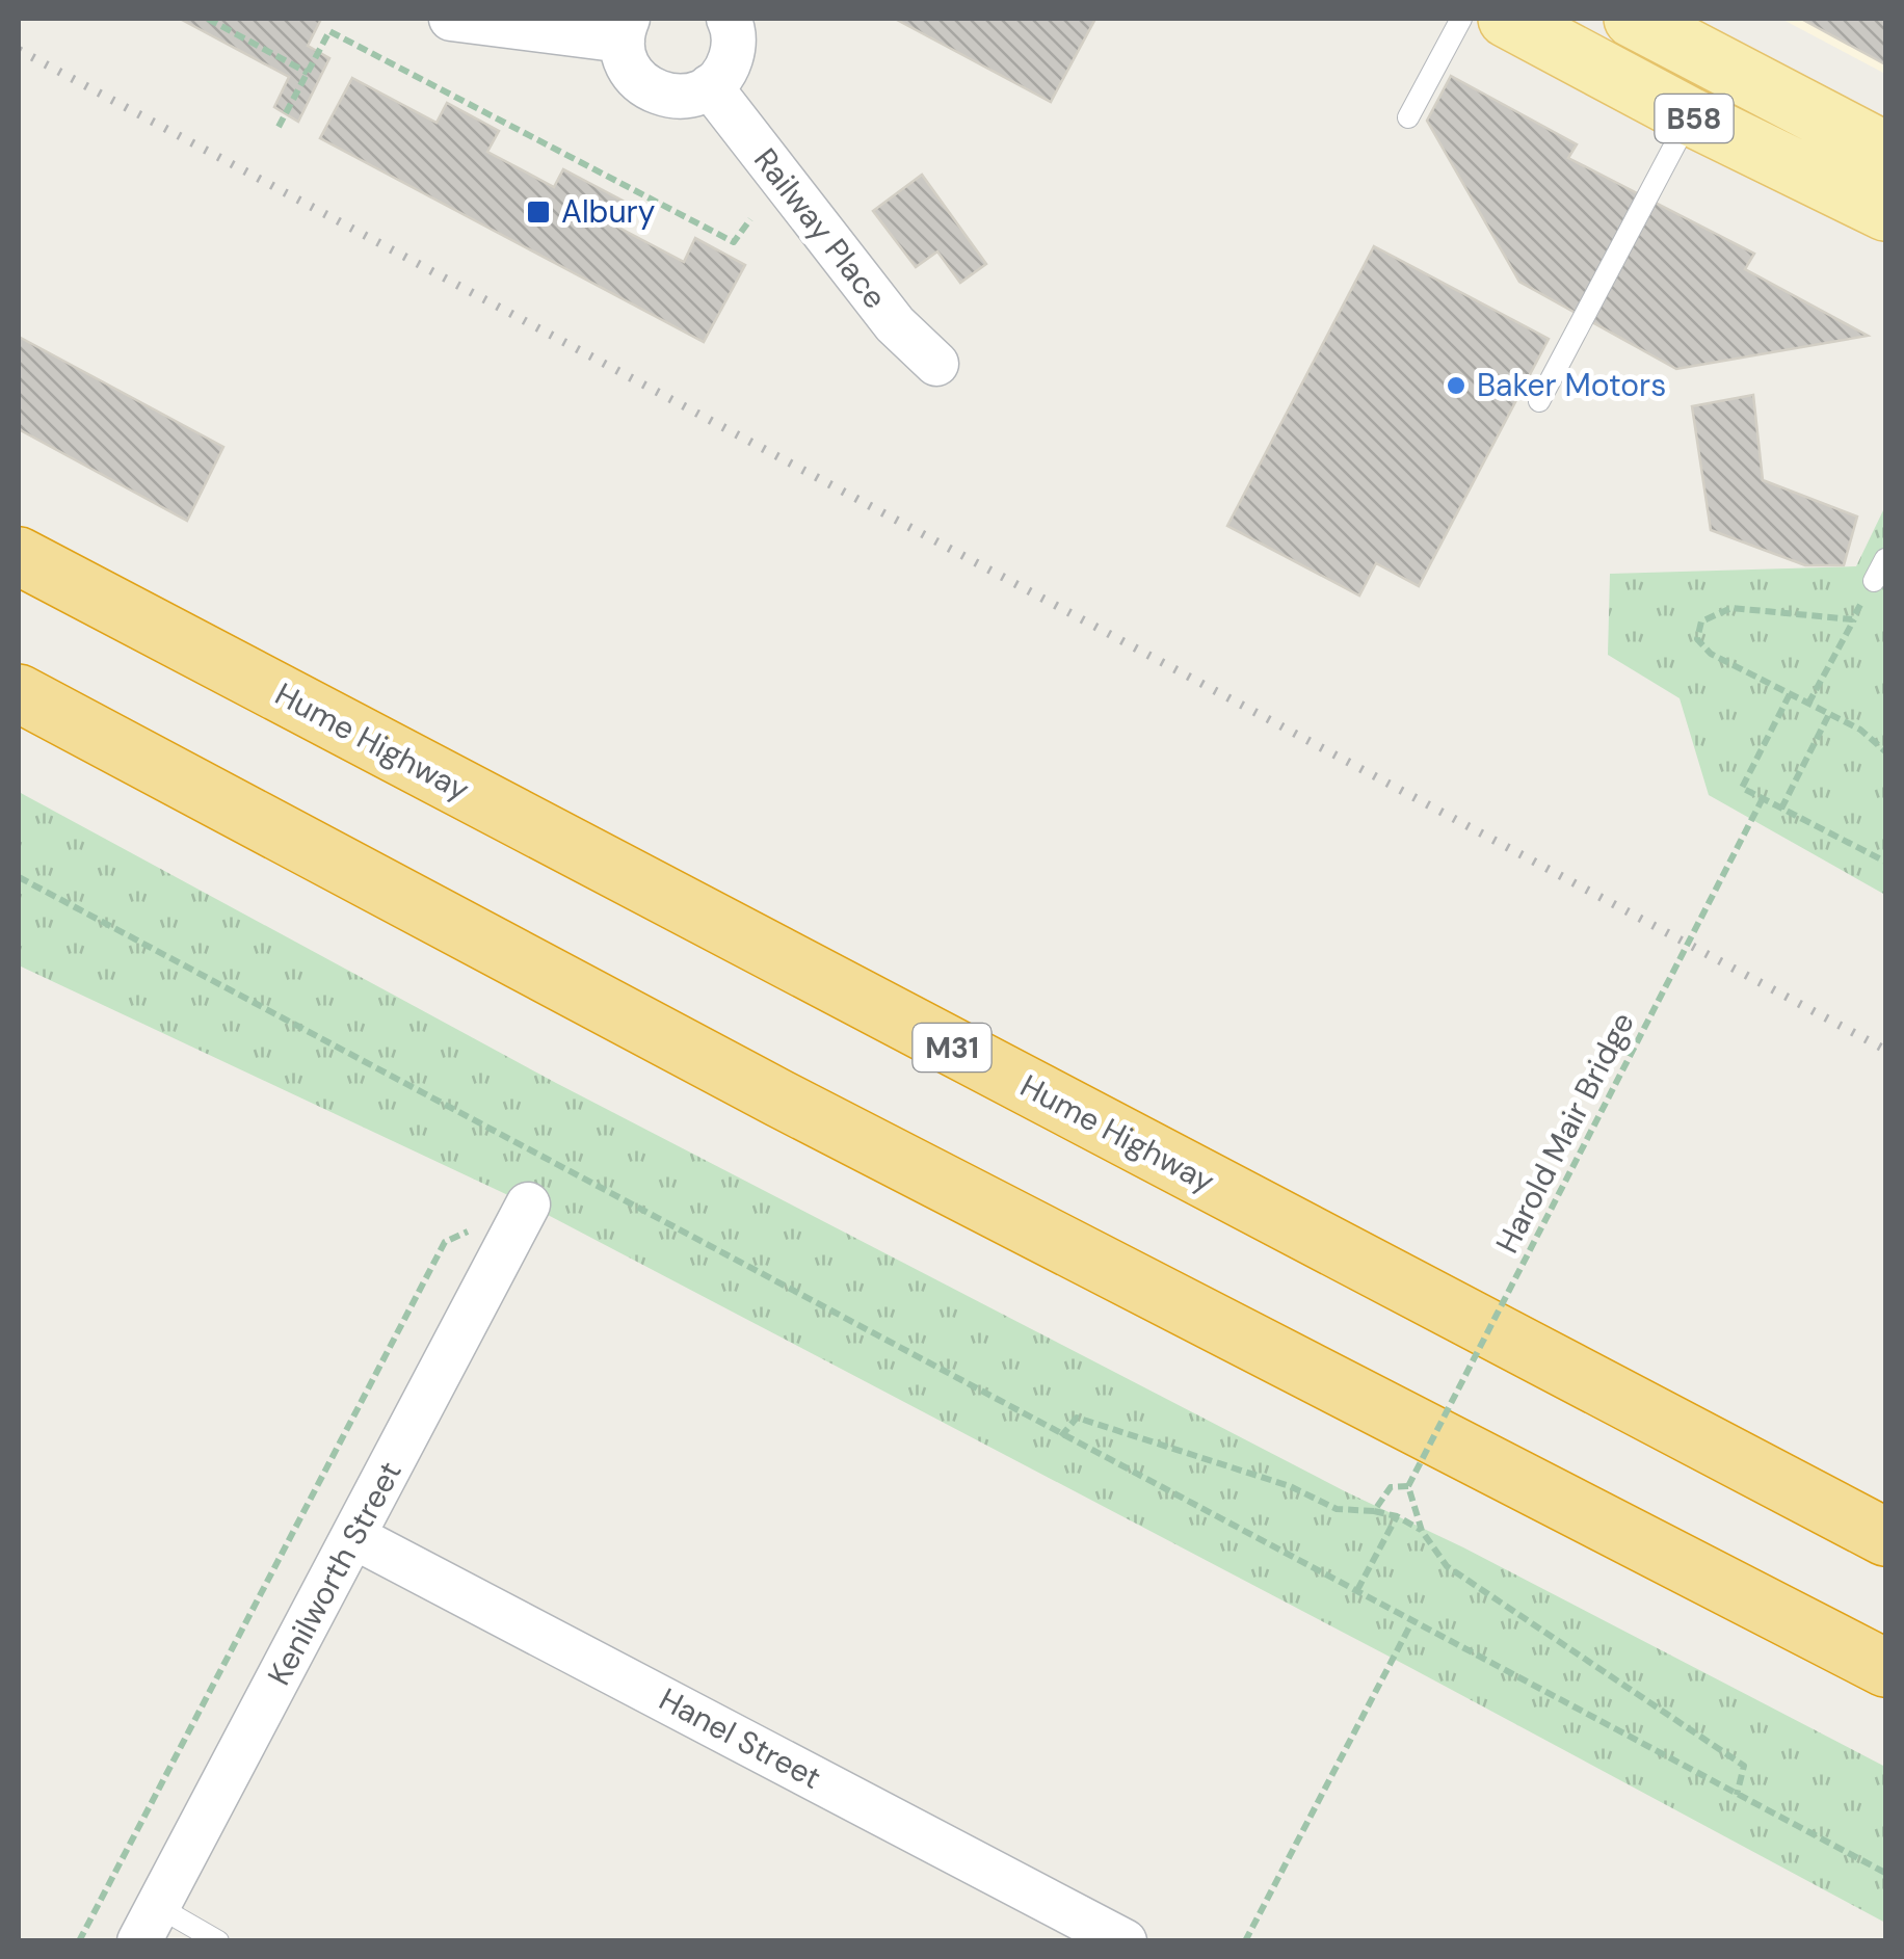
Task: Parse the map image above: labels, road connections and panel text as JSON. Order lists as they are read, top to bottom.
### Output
{
  "streets": {
    "highway": ["Hume Highway", "M31"],
    "main road": ["B58"],
    "street": ["Railway Place", "Kenilworth Street", "Hanel Street"],
    "path": ["Harold Mair Bridge"]
  },
  "crossings": [
    ["Kenilworth Street", "Hanel Street"]
  ],
  "places": {
    "transit": ["Albury"],
    "other": ["Baker Motors"]
  }
}
